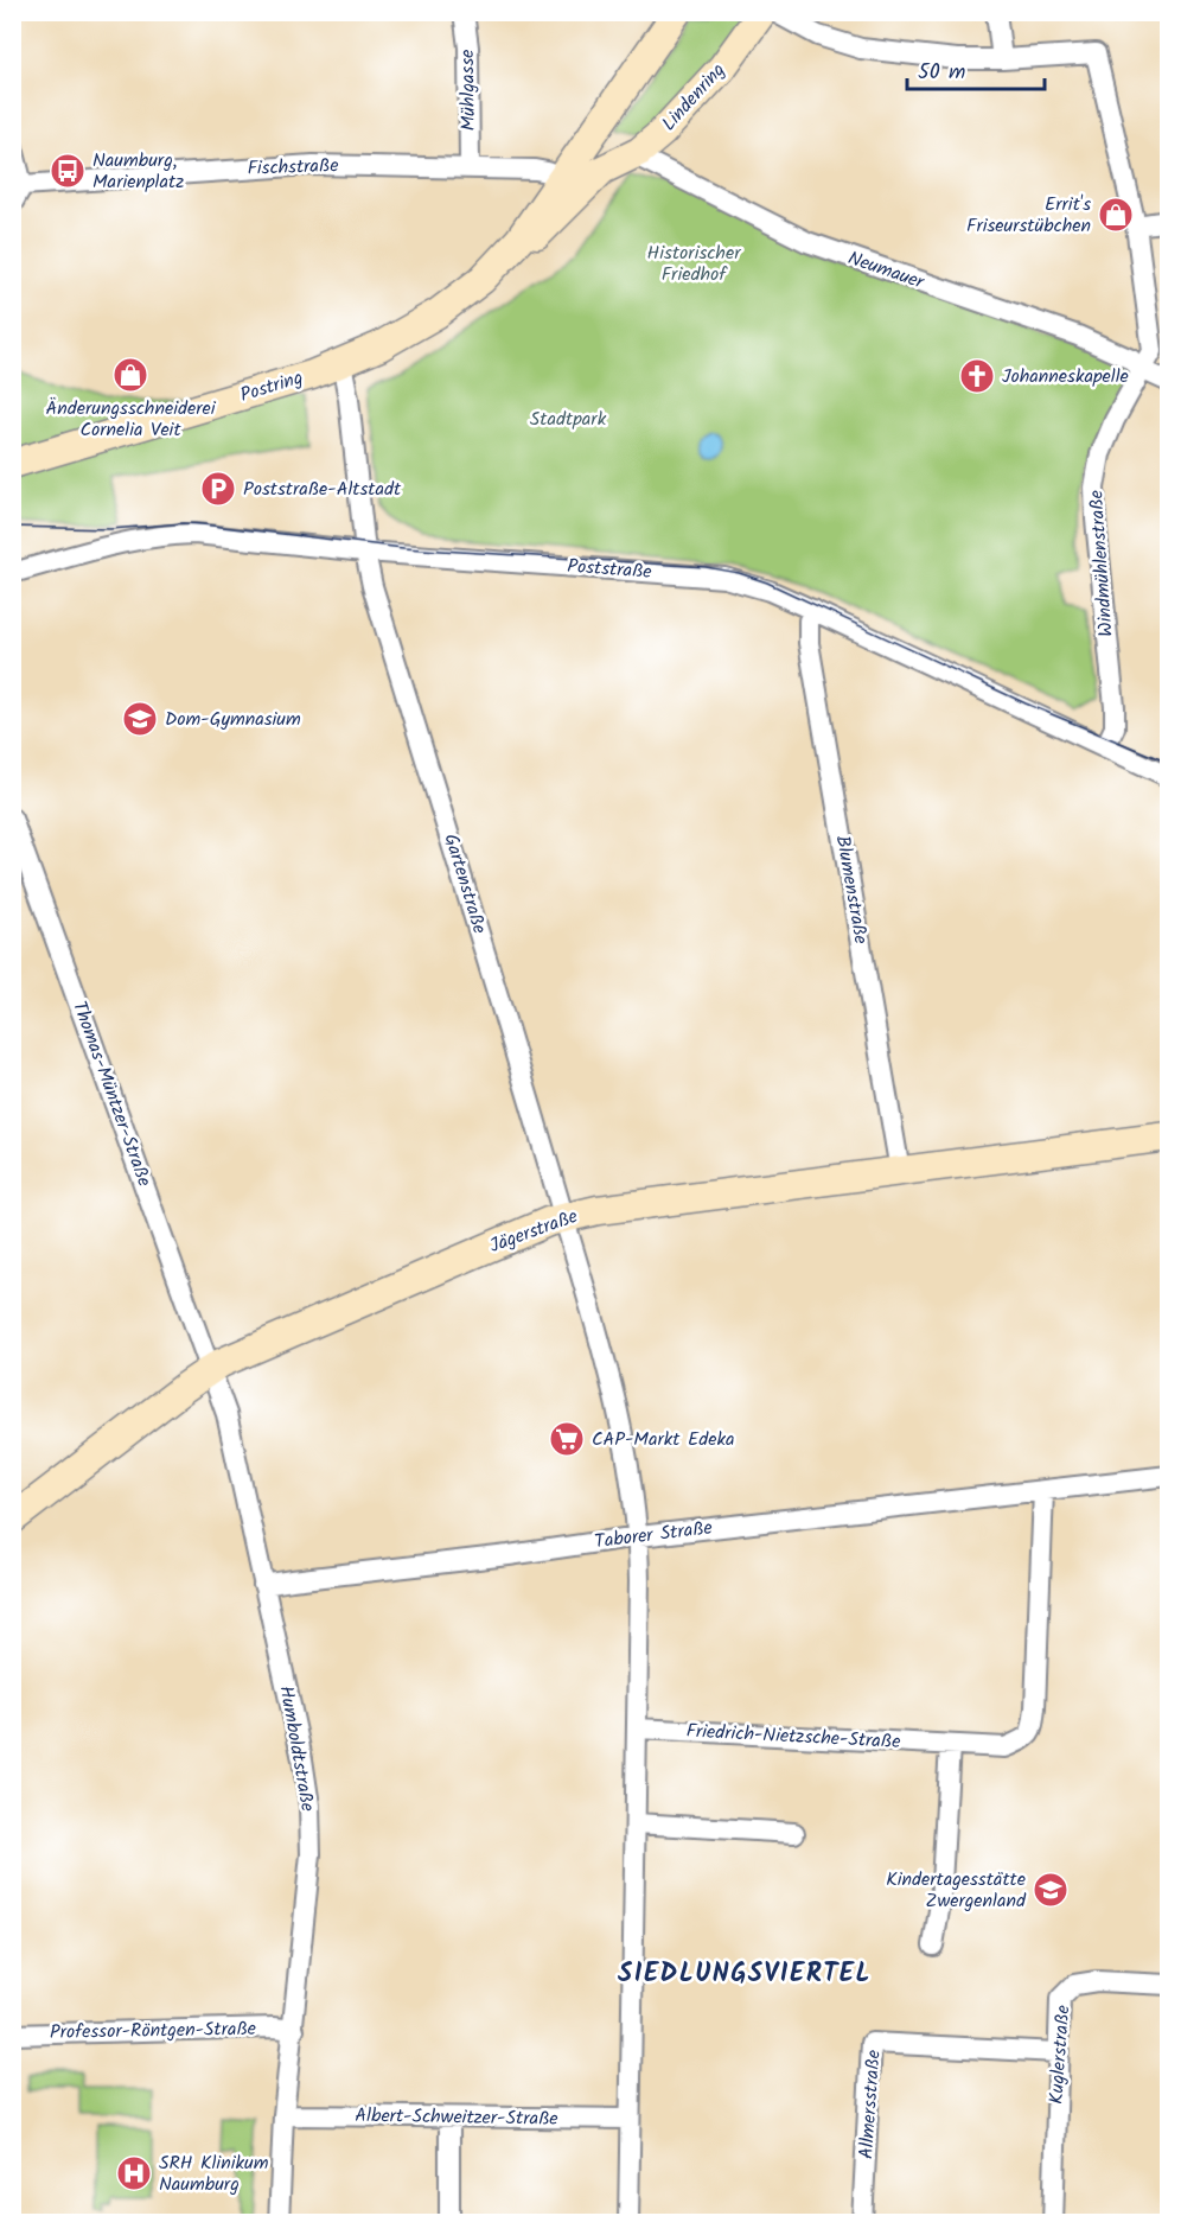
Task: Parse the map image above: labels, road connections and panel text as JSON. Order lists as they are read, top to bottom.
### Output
{
  "streets": {
    "main road": ["Lindenring", "Postring", "Jägerstraße"],
    "street": [
      "Mühlgasse",
      "Fischstraße",
      "Neumauer",
      "Windmühlenstraße",
      "Poststraße",
      "Gartenstraße",
      "Blumenstraße",
      "Thomas-Müntzer-Straße",
      "Taborer Straße",
      "Friedrich-Nietzsche-Straße",
      "Humboldtstraße",
      "Professor-Röntgen-Straße",
      "Kuglerstraße",
      "Allmersstraße",
      "Albert-Schweitzer-Straße"
    ]
  },
  "crossings": [
    ["Mühlgasse", "Fischstraße"],
    ["Lindenring", "Fischstraße"],
    ["Lindenring", "Neumauer"],
    ["Lindenring", "Postring"],
    ["Neumauer", "Windmühlenstraße"],
    ["Postring", "Gartenstraße"],
    ["Windmühlenstraße", "Poststraße"],
    ["Poststraße", "Gartenstraße"],
    ["Poststraße", "Blumenstraße"],
    ["Gartenstraße", "Jägerstraße"],
    ["Blumenstraße", "Jägerstraße"],
    ["Thomas-Müntzer-Straße", "Jägerstraße"],
    ["Thomas-Müntzer-Straße", "Humboldtstraße"],
    ["Jägerstraße", "Humboldtstraße"],
    ["Taborer Straße", "Humboldtstraße"],
    ["Humboldtstraße", "Professor-Röntgen-Straße"],
    ["Humboldtstraße", "Albert-Schweitzer-Straße"],
    ["Kuglerstraße", "Allmersstraße"]
  ],
  "districts": ["SIEDLUNGSVIERTEL"],
  "parks": ["Historischer Friedhof", "Stadtpark"],
  "places": {
    "bus stop": ["Naumburg, Marienplatz"],
    "shop": ["Errit's Friseurstübchen", "Änderungsschneiderei Cornelia Veit"],
    "church": ["Johanneskapelle"],
    "parking": ["Poststraße-Altstadt"],
    "school or university": ["Dom-Gymnasium", "Kindertagesstätte Zwergenland"],
    "supermarket": ["CAP-Markt Edeka"],
    "hospital": ["SRH Klinikum Naumburg"]
  },
  "scale_bar": "50 m"
}
